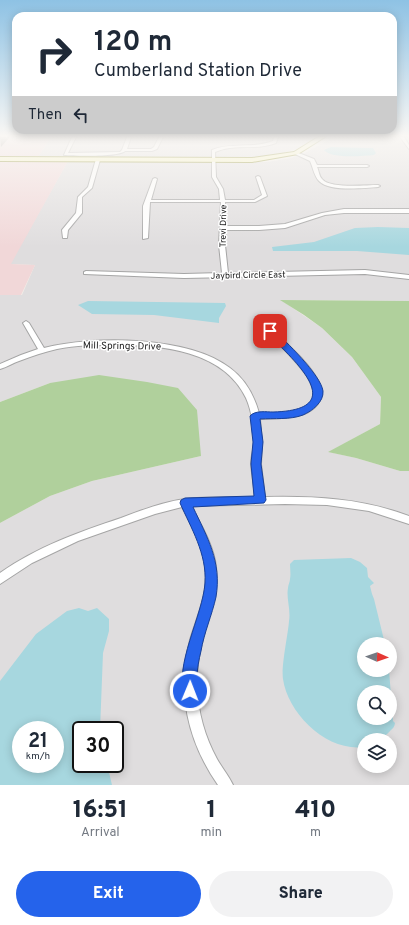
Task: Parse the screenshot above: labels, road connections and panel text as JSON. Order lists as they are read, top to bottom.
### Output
{
  "streets": {
    "street": ["Trevi Drive", "Jaybird Circle East", "Mill Springs Drive"]
  },
  "crossings": [
    ["Trevi Drive", "Jaybird Circle East"]
  ],
  "north": "right",
  "page": {
    "turn": ["120 m", "Cumberland Station Drive"],
    "then": "Then",
    "speed": "21 km/h",
    "limit": "30",
    "eta": [
      "16:51",
      "Arrival",
      "1",
      "min",
      "410",
      "m"
    ],
    "buttons": ["Exit", "Share"]
  }
}
